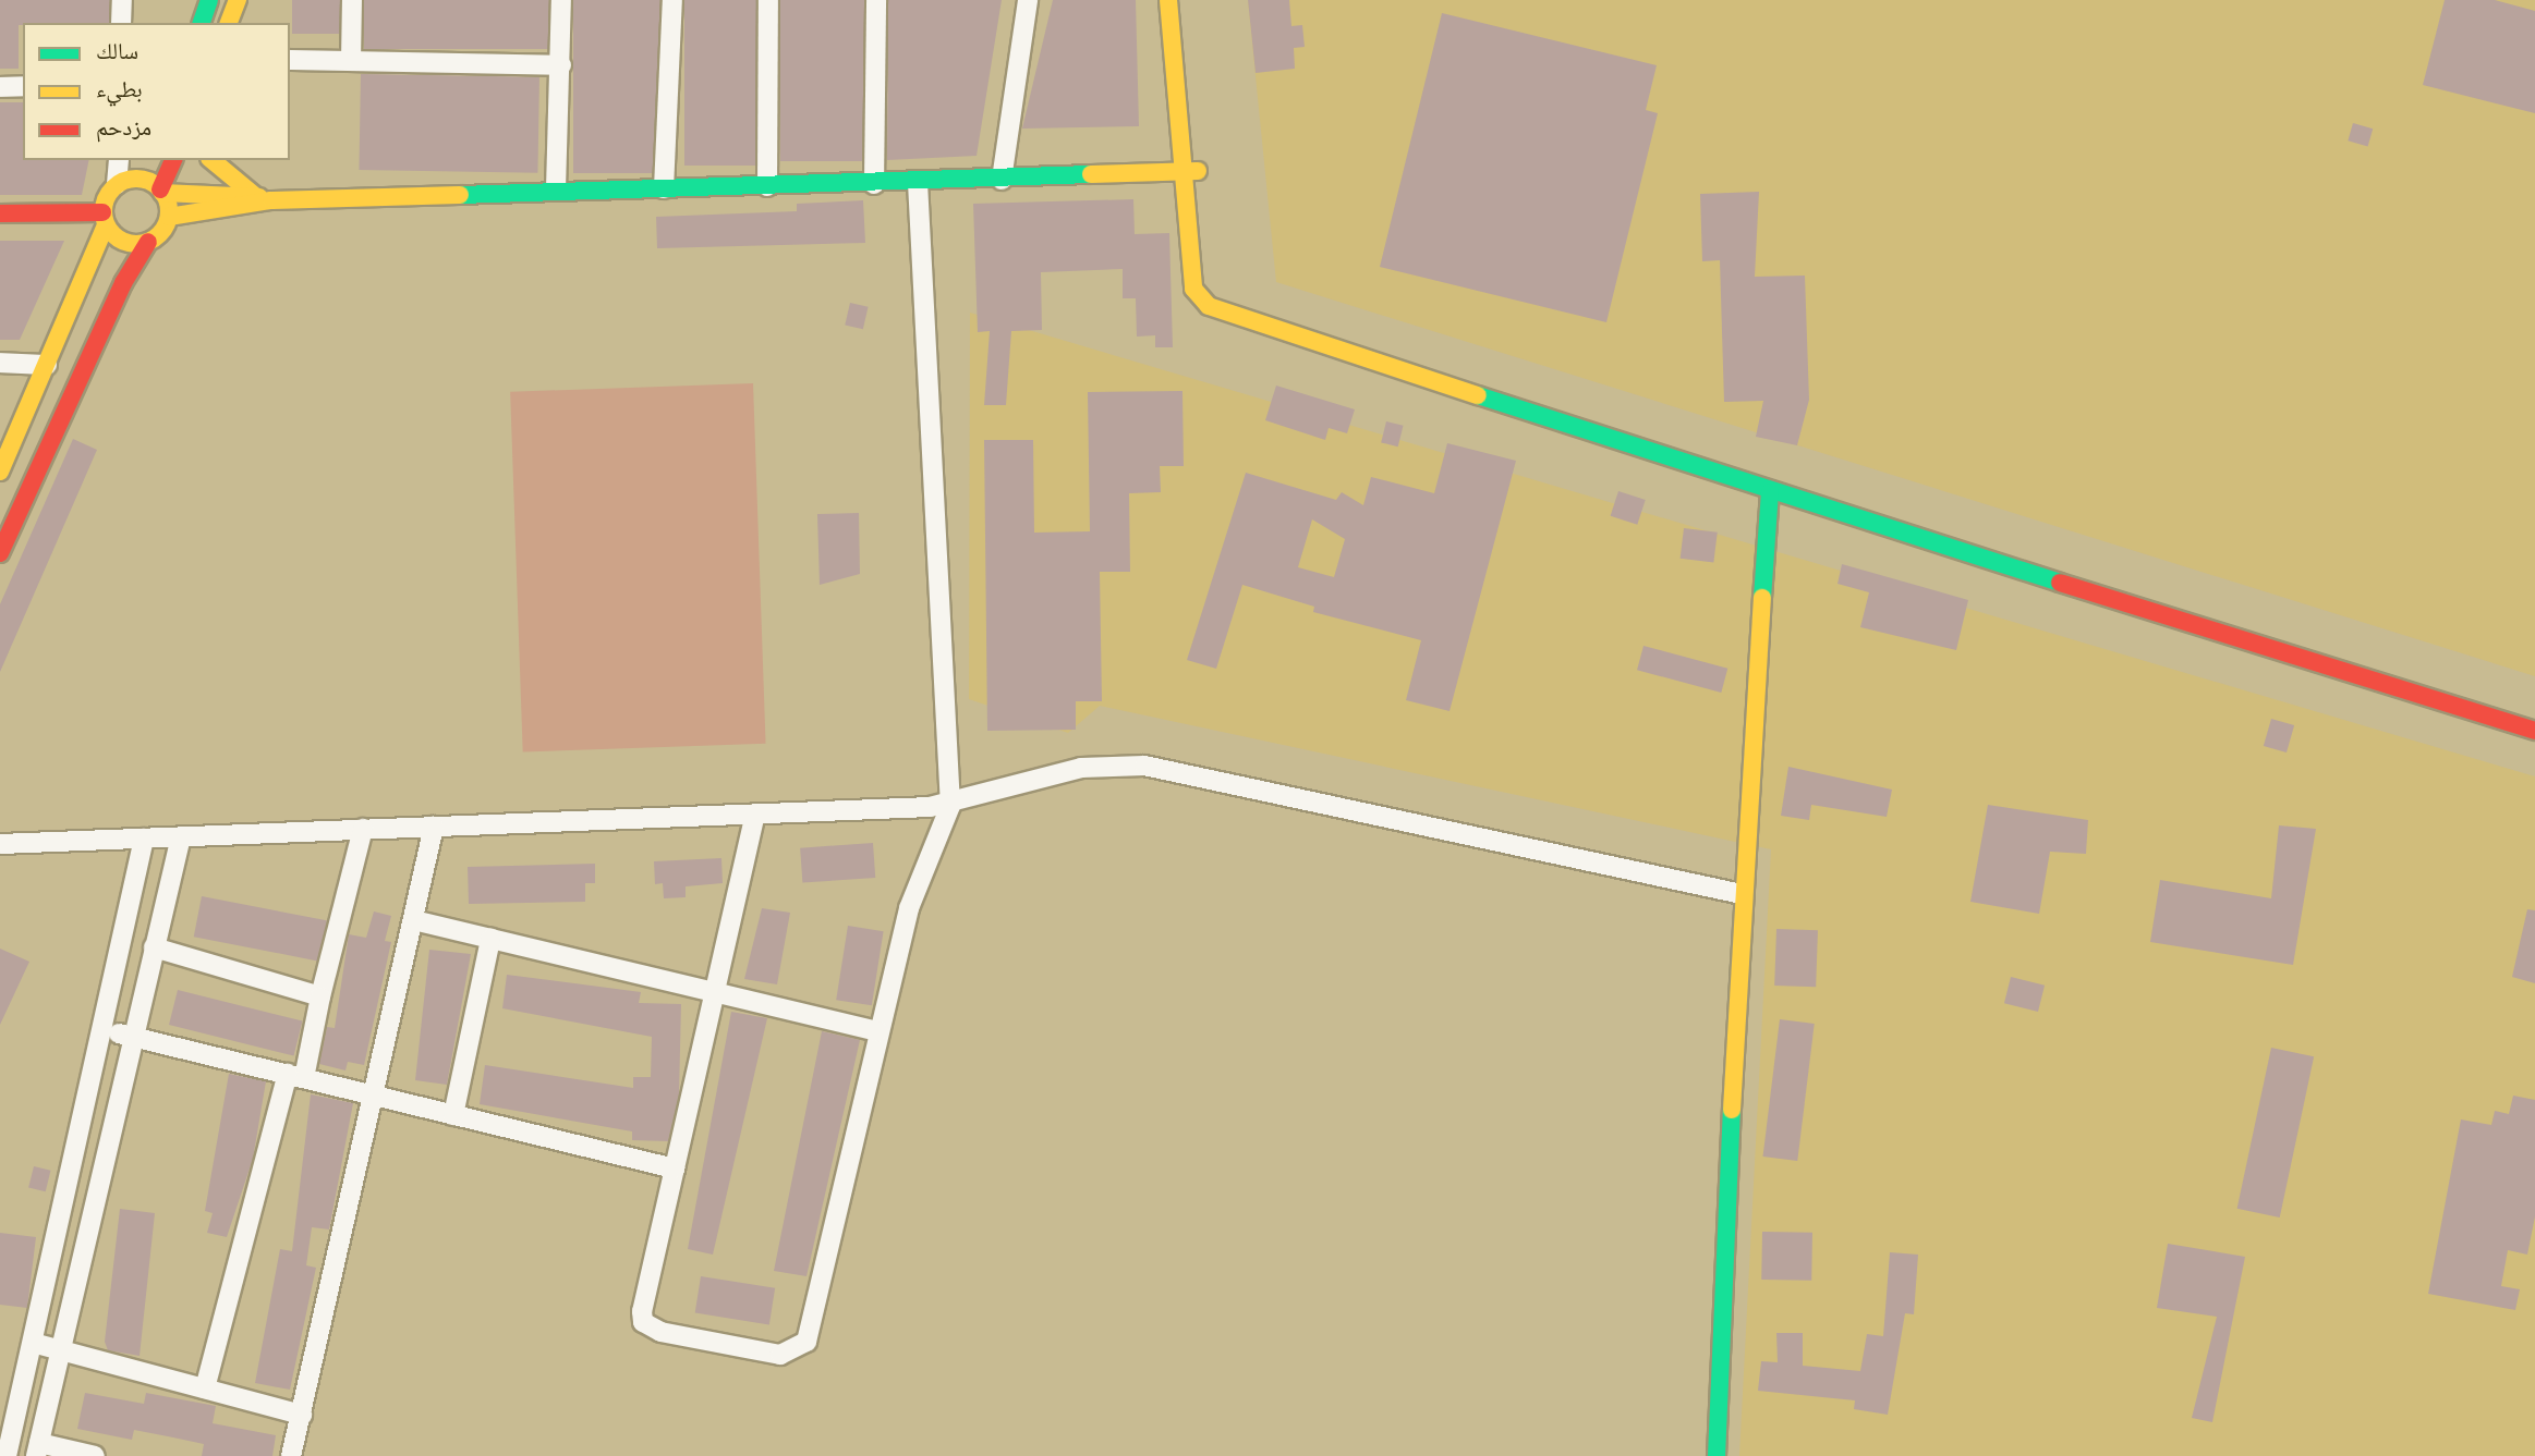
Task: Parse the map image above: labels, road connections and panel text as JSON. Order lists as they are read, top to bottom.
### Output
{
  "legend": ["سالك", "بطيء", "مزدحم"]
}
